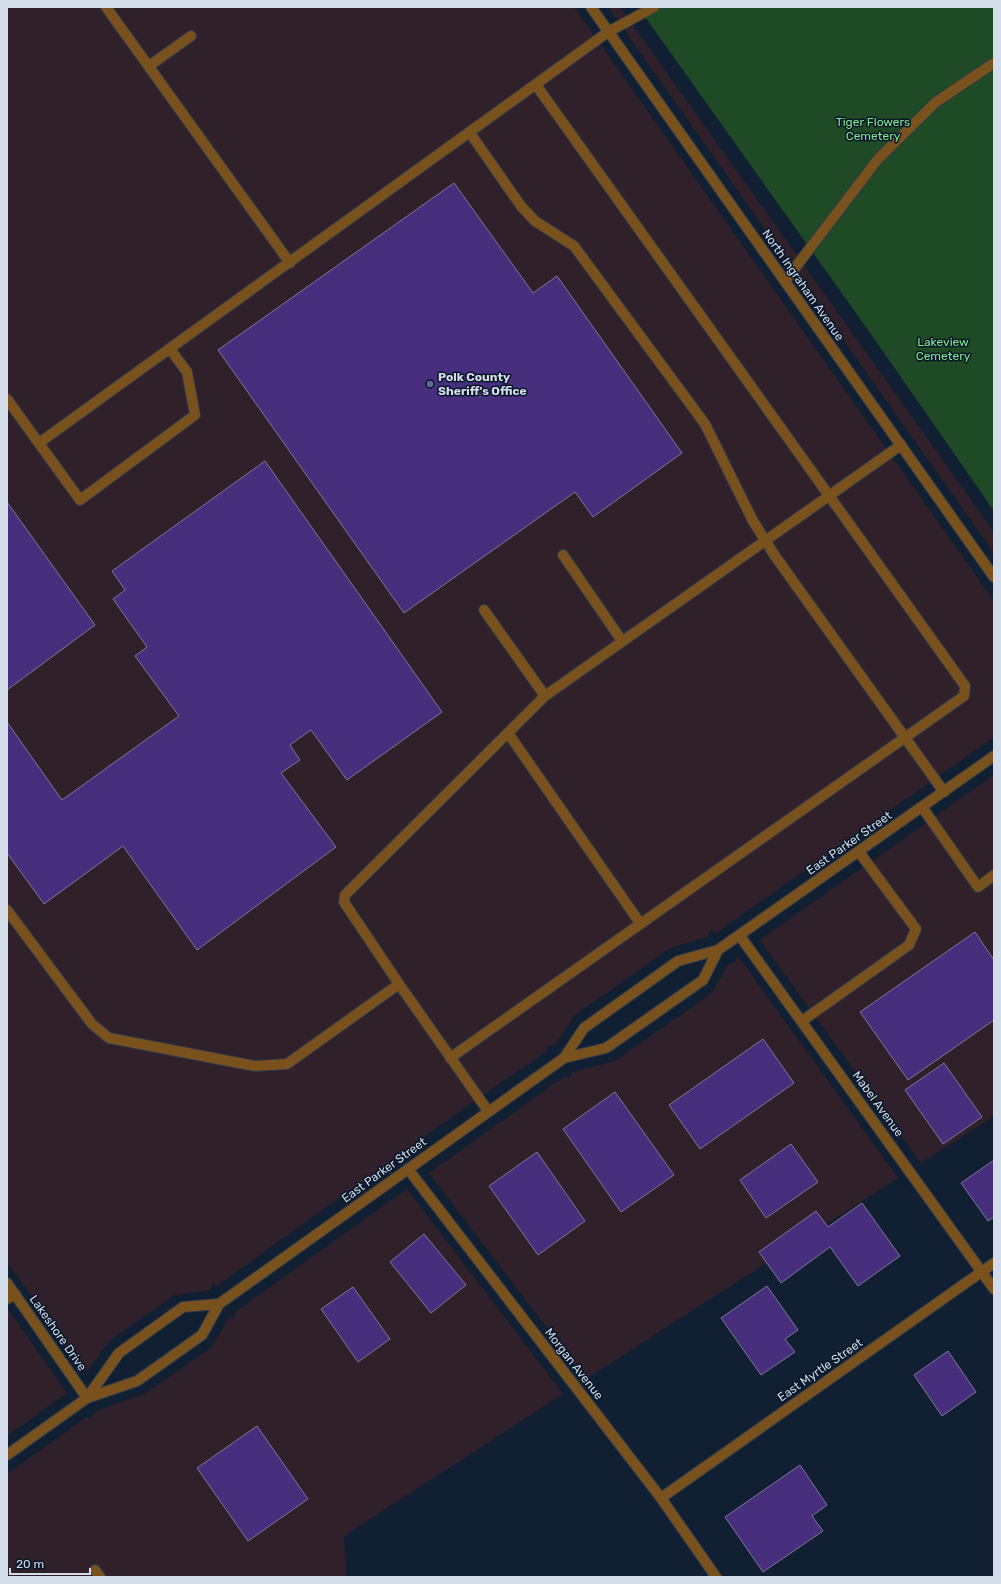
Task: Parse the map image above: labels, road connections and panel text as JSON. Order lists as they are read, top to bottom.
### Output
{
  "streets": {
    "street": [
      "North Ingraham Avenue",
      "East Parker Street",
      "Mabel Avenue",
      "Lakeshore Drive",
      "Morgan Avenue",
      "East Myrtle Street"
    ]
  },
  "crossings": [
    ["East Parker Street", "Mabel Avenue"],
    ["East Parker Street", "Lakeshore Drive"],
    ["East Parker Street", "Morgan Avenue"],
    ["Mabel Avenue", "East Myrtle Street"],
    ["Morgan Avenue", "East Myrtle Street"]
  ],
  "parks": ["Tiger Flowers Cemetery", "Lakeview Cemetery"],
  "places": ["Polk County Sheriff's Office"],
  "scale_bar": "20 m"
}
